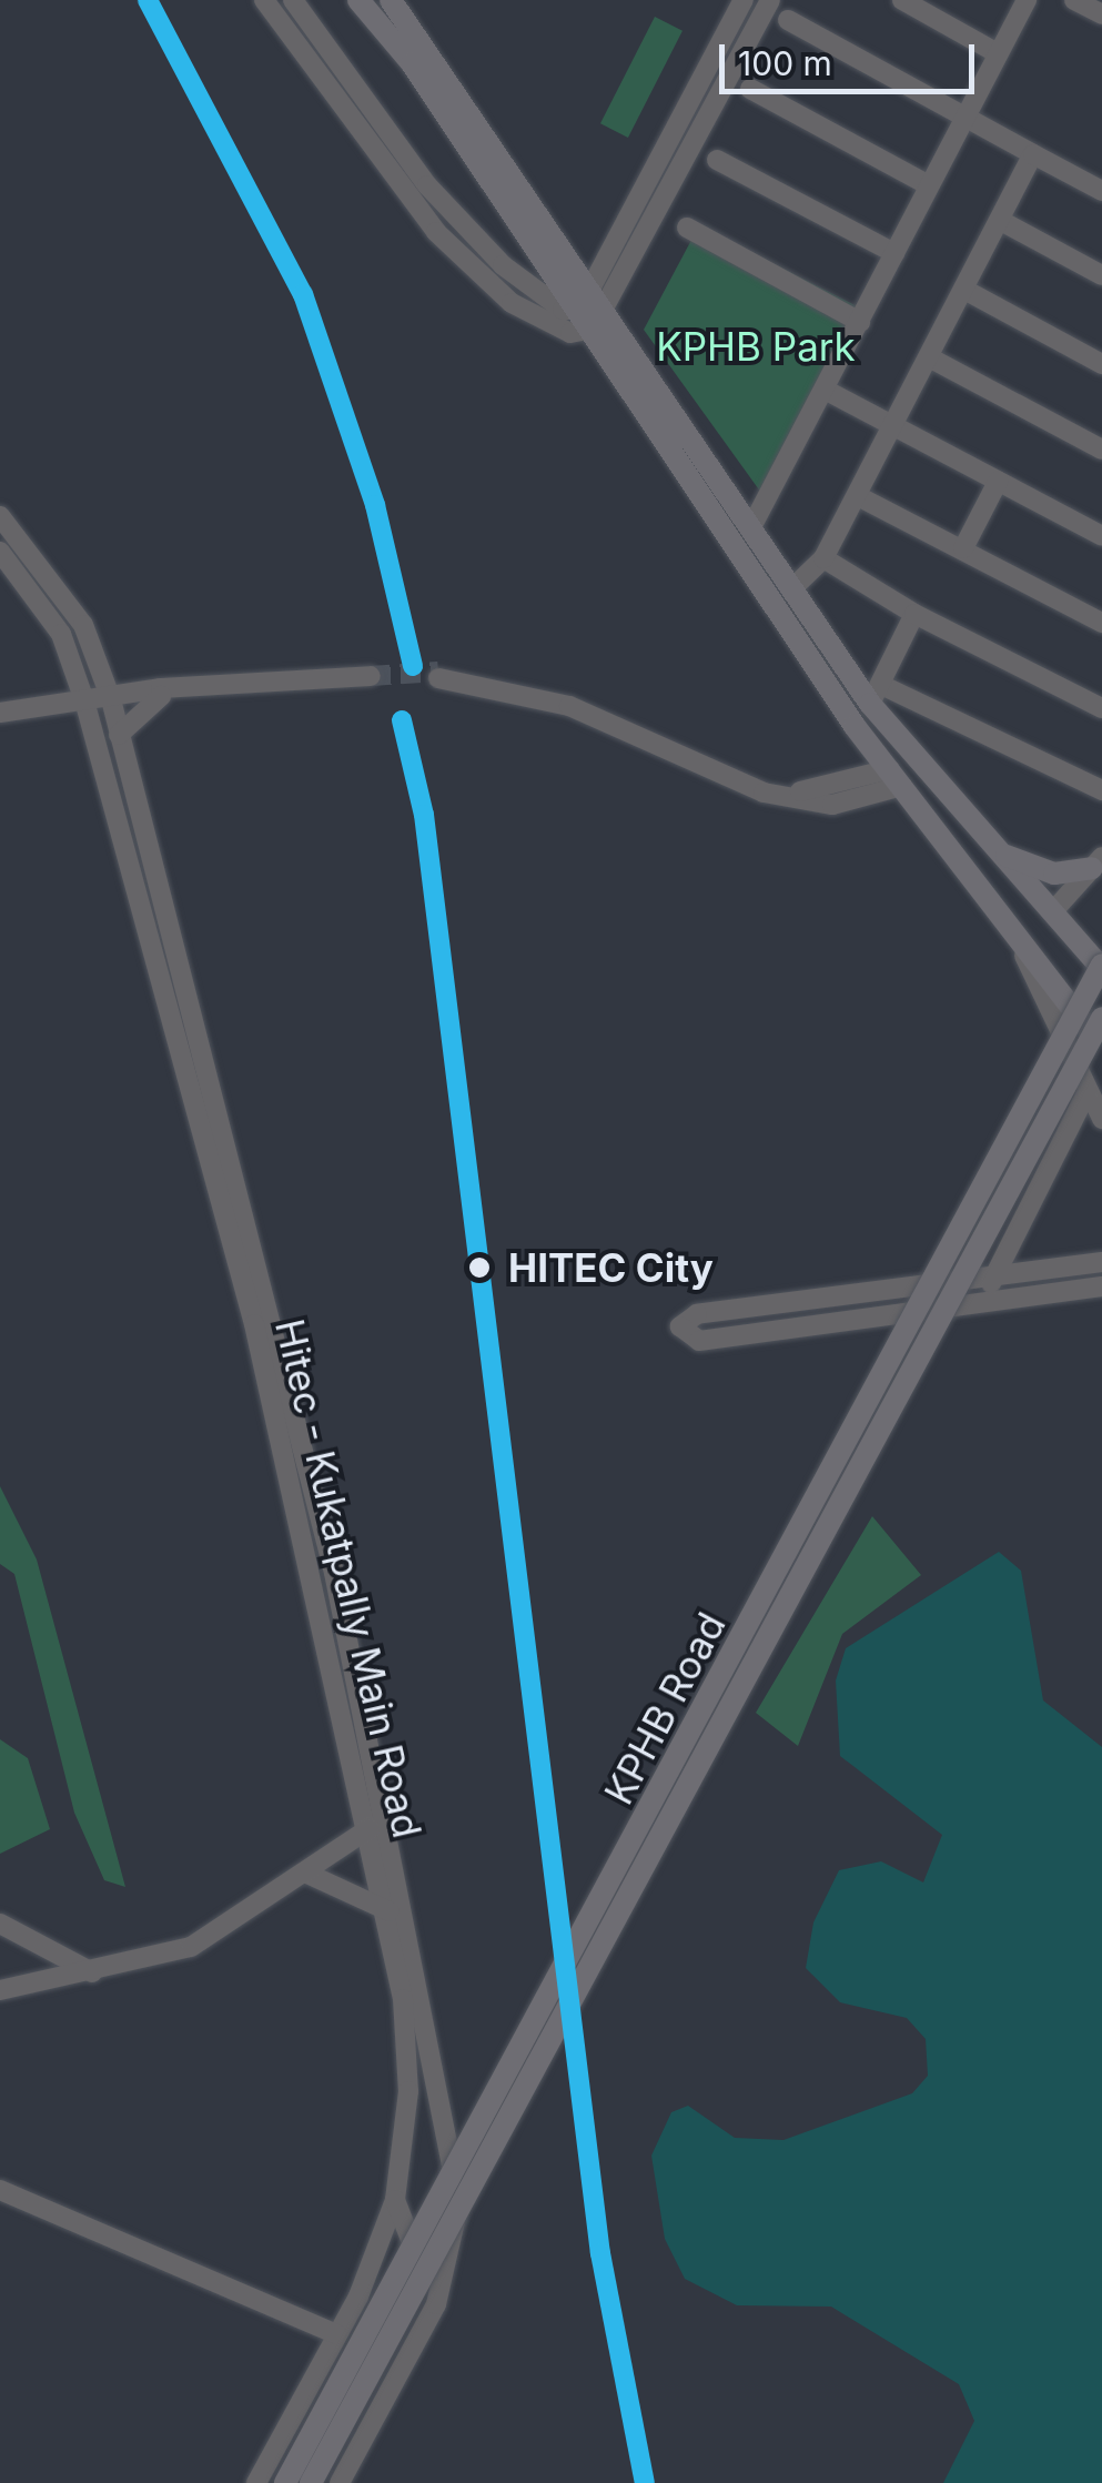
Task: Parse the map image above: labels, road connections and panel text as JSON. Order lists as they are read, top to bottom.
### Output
{
  "streets": {
    "main road": ["KPHB Road"],
    "street": ["Hitec - Kukatpally Main Road"]
  },
  "parks": ["KPHB Park"],
  "places": ["HITEC City"],
  "scale_bar": "100 m"
}
